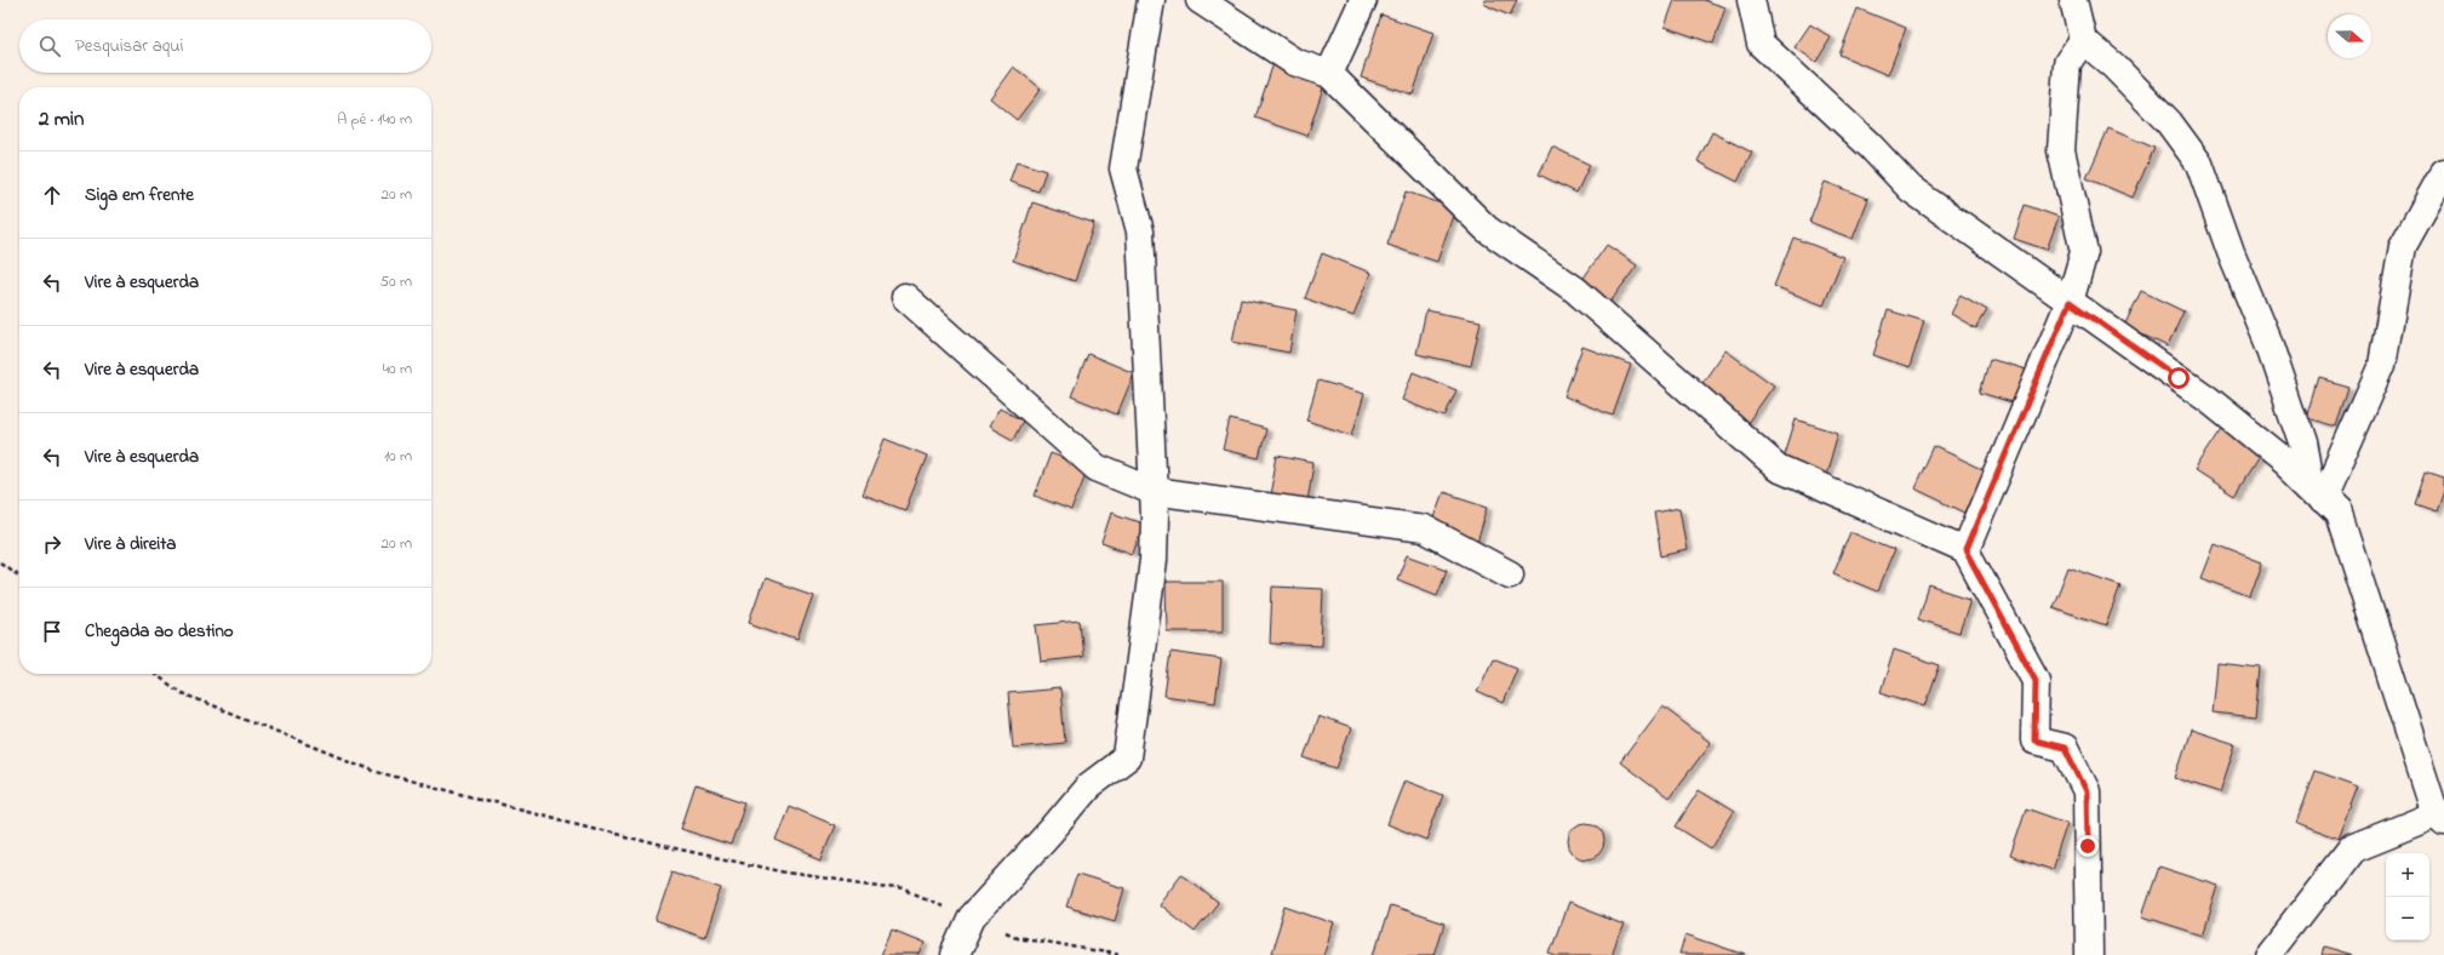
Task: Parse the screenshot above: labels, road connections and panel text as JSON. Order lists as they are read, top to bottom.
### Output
{
  "north": "right",
  "page": {
    "search": "Pesquisar aqui",
    "heading": ["2 min", "A pé · 140 m"],
    "list": [
      ["Siga em frente", "20 m"],
      ["Vire à esquerda", "50 m"],
      ["Vire à esquerda", "40 m"],
      ["Vire à esquerda", "10 m"],
      ["Vire à direita", "20 m"],
      "Chegada ao destino"
    ],
    "map_buttons": ["+", "−"]
  }
}
